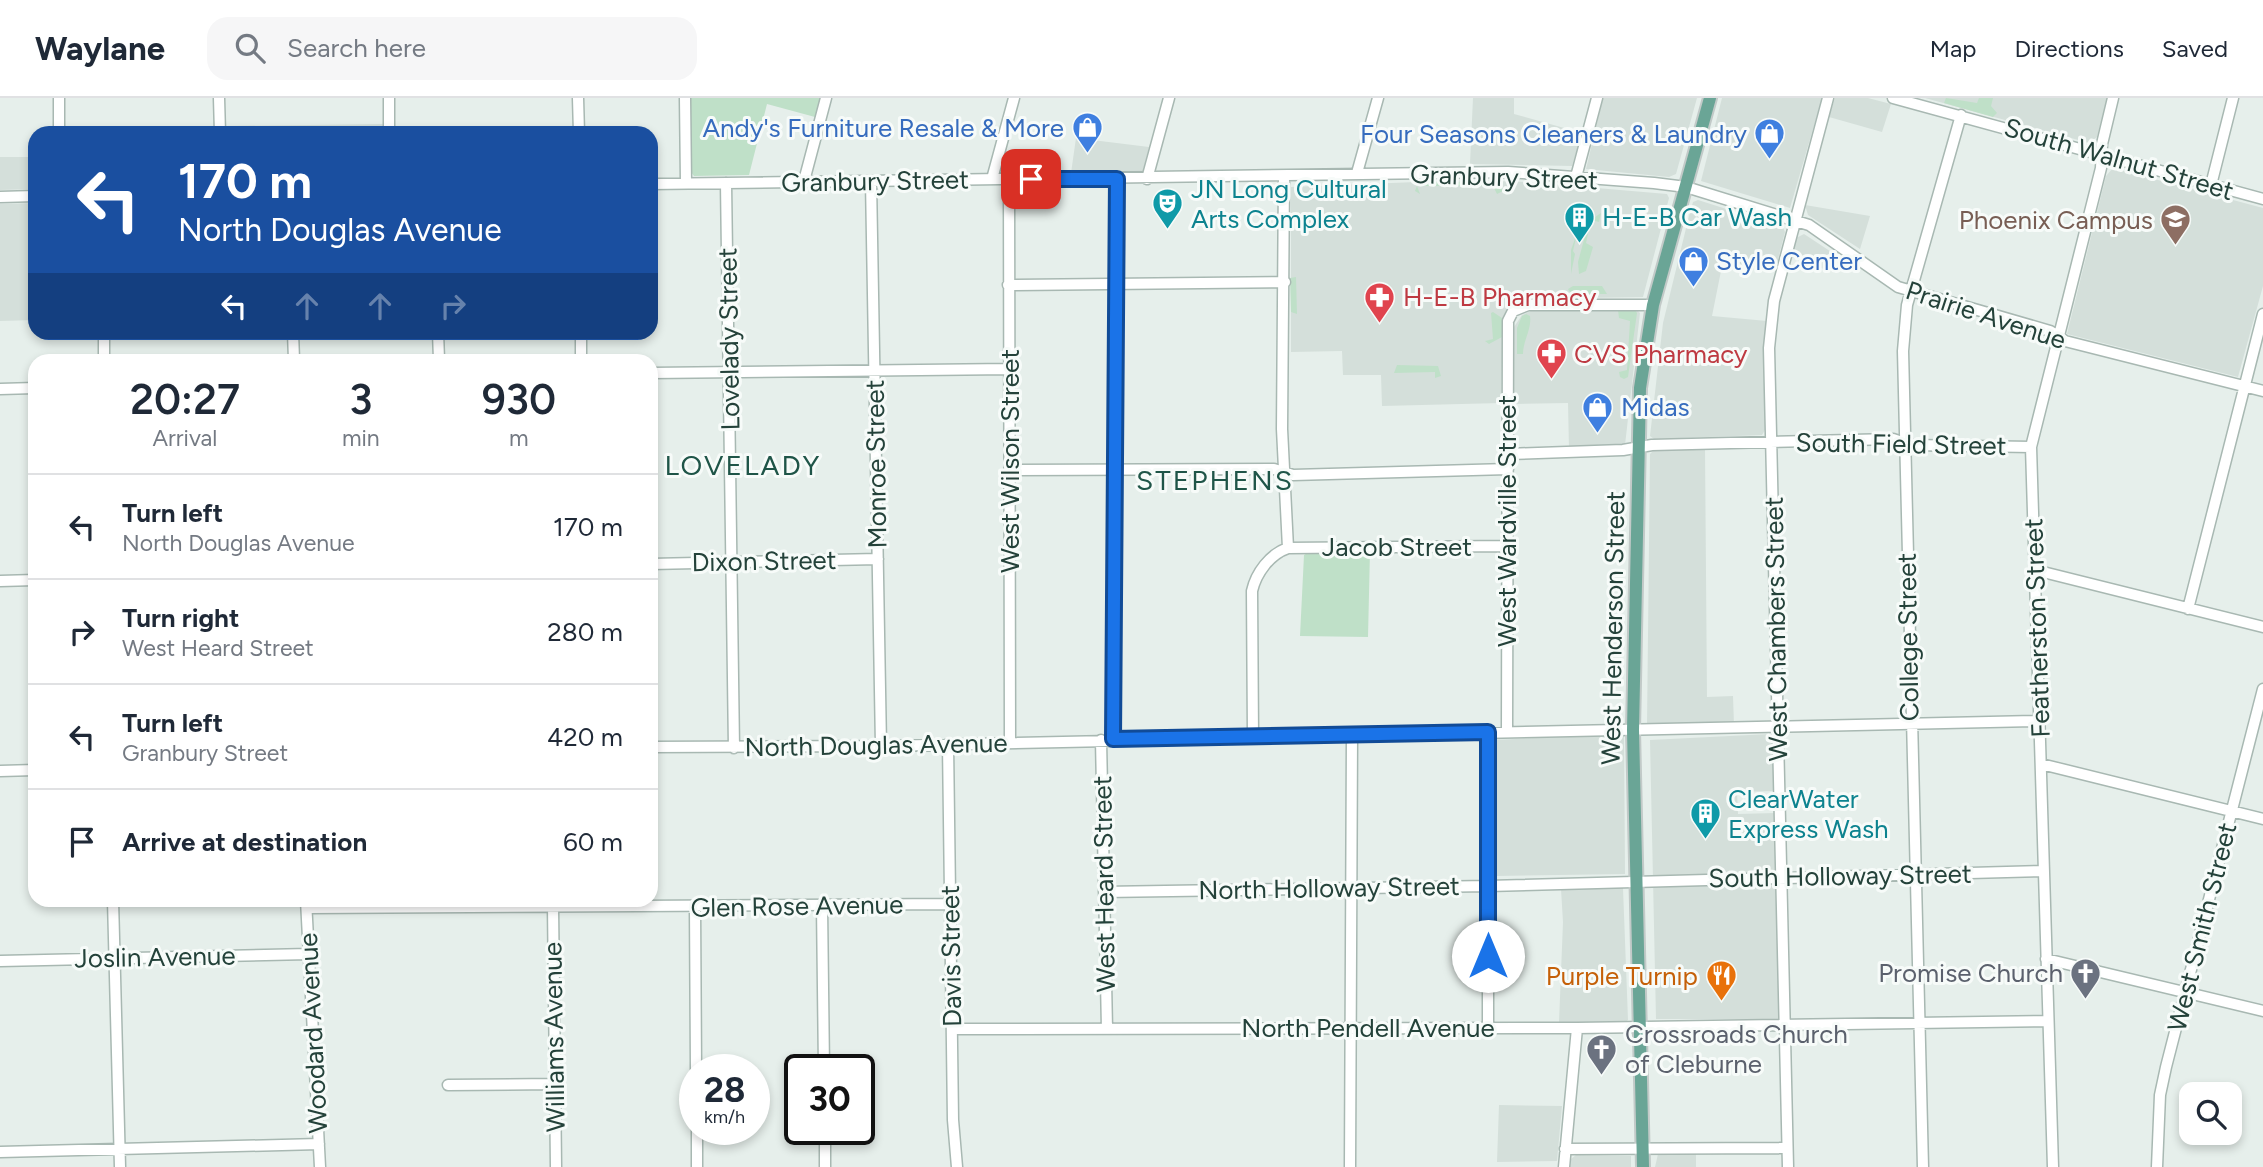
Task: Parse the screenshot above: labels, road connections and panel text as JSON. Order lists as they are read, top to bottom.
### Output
{
  "streets": {
    "main road": ["West Henderson Street"],
    "street": [
      "South Walnut Street",
      "Granbury Street",
      "Prairie Avenue",
      "Lovelady Street",
      "South Field Street",
      "West Wilson Street",
      "Monroe Street",
      "West Wardville Street",
      "Jacob Street",
      "Dixon Street",
      "Featherston Street",
      "West Chambers Street",
      "College Street",
      "North Douglas Avenue",
      "South Holloway Street",
      "West Heard Street",
      "North Holloway Street",
      "Glen Rose Avenue",
      "West Smith Street",
      "Davis Street",
      "Joslin Avenue",
      "North Pendell Avenue",
      "Woodard Avenue",
      "Williams Avenue"
    ]
  },
  "crossings": [
    ["South Walnut Street", "Featherston Street"],
    ["South Walnut Street", "College Street"],
    ["Granbury Street", "Prairie Avenue"],
    ["Granbury Street", "Lovelady Street"],
    ["Granbury Street", "West Wilson Street"],
    ["Granbury Street", "Monroe Street"],
    ["Granbury Street", "West Henderson Street"],
    ["Granbury Street", "West Heard Street"],
    ["Prairie Avenue", "West Henderson Street"],
    ["Prairie Avenue", "Featherston Street"],
    ["Prairie Avenue", "West Chambers Street"],
    ["Prairie Avenue", "College Street"],
    ["Lovelady Street", "Dixon Street"],
    ["Lovelady Street", "North Douglas Avenue"],
    ["South Field Street", "West Wardville Street"],
    ["South Field Street", "West Henderson Street"],
    ["South Field Street", "Featherston Street"],
    ["South Field Street", "West Chambers Street"],
    ["South Field Street", "College Street"],
    ["West Wilson Street", "North Douglas Avenue"],
    ["Monroe Street", "Dixon Street"],
    ["Monroe Street", "North Douglas Avenue"],
    ["West Wardville Street", "Jacob Street"],
    ["West Wardville Street", "West Henderson Street"],
    ["West Wardville Street", "North Douglas Avenue"],
    ["West Henderson Street", "North Douglas Avenue"],
    ["West Henderson Street", "South Holloway Street"],
    ["West Henderson Street", "North Holloway Street"],
    ["West Henderson Street", "North Pendell Avenue"],
    ["Featherston Street", "North Douglas Avenue"],
    ["Featherston Street", "South Holloway Street"],
    ["Featherston Street", "North Pendell Avenue"],
    ["West Chambers Street", "North Douglas Avenue"],
    ["West Chambers Street", "South Holloway Street"],
    ["West Chambers Street", "North Pendell Avenue"],
    ["College Street", "North Douglas Avenue"],
    ["College Street", "South Holloway Street"],
    ["College Street", "North Pendell Avenue"],
    ["North Douglas Avenue", "West Heard Street"],
    ["North Douglas Avenue", "Davis Street"],
    ["South Holloway Street", "North Holloway Street"],
    ["West Heard Street", "North Holloway Street"],
    ["West Heard Street", "North Pendell Avenue"],
    ["Glen Rose Avenue", "Davis Street"],
    ["Davis Street", "North Pendell Avenue"],
    ["Joslin Avenue", "Woodard Avenue"]
  ],
  "districts": ["LOVELADY", "STEPHENS"],
  "places": {
    "shop": [
      "Andy's Furniture Resale & More",
      "Four Seasons Cleaners & Laundry",
      "Style Center",
      "Midas"
    ],
    "theatre": ["JN Long Cultural Arts Complex"],
    "building": ["H-E-B Car Wash", "ClearWater Express Wash"],
    "school or university": ["Phoenix Campus"],
    "pharmacy": ["H-E-B Pharmacy", "CVS Pharmacy"],
    "church": ["Promise Church", "Crossroads Church of Cleburne"],
    "restaurant": ["Purple Turnip"]
  },
  "page": {
    "header": "Waylane",
    "search": "Search here",
    "nav": ["Map", "Directions", "Saved"],
    "turn": ["170 m", "North Douglas Avenue"],
    "eta": [
      "20:27",
      "Arrival",
      "3",
      "min",
      "930",
      "m"
    ],
    "list": [
      {
        "name": "Turn left",
        "note": "North Douglas Avenue",
        "value": "170 m"
      },
      {
        "name": "Turn right",
        "note": "West Heard Street",
        "value": "280 m"
      },
      {
        "name": "Turn left",
        "note": "Granbury Street",
        "value": "420 m"
      },
      {
        "name": "Arrive at destination",
        "value": "60 m"
      }
    ],
    "speed": "28 km/h",
    "limit": "30"
  }
}
